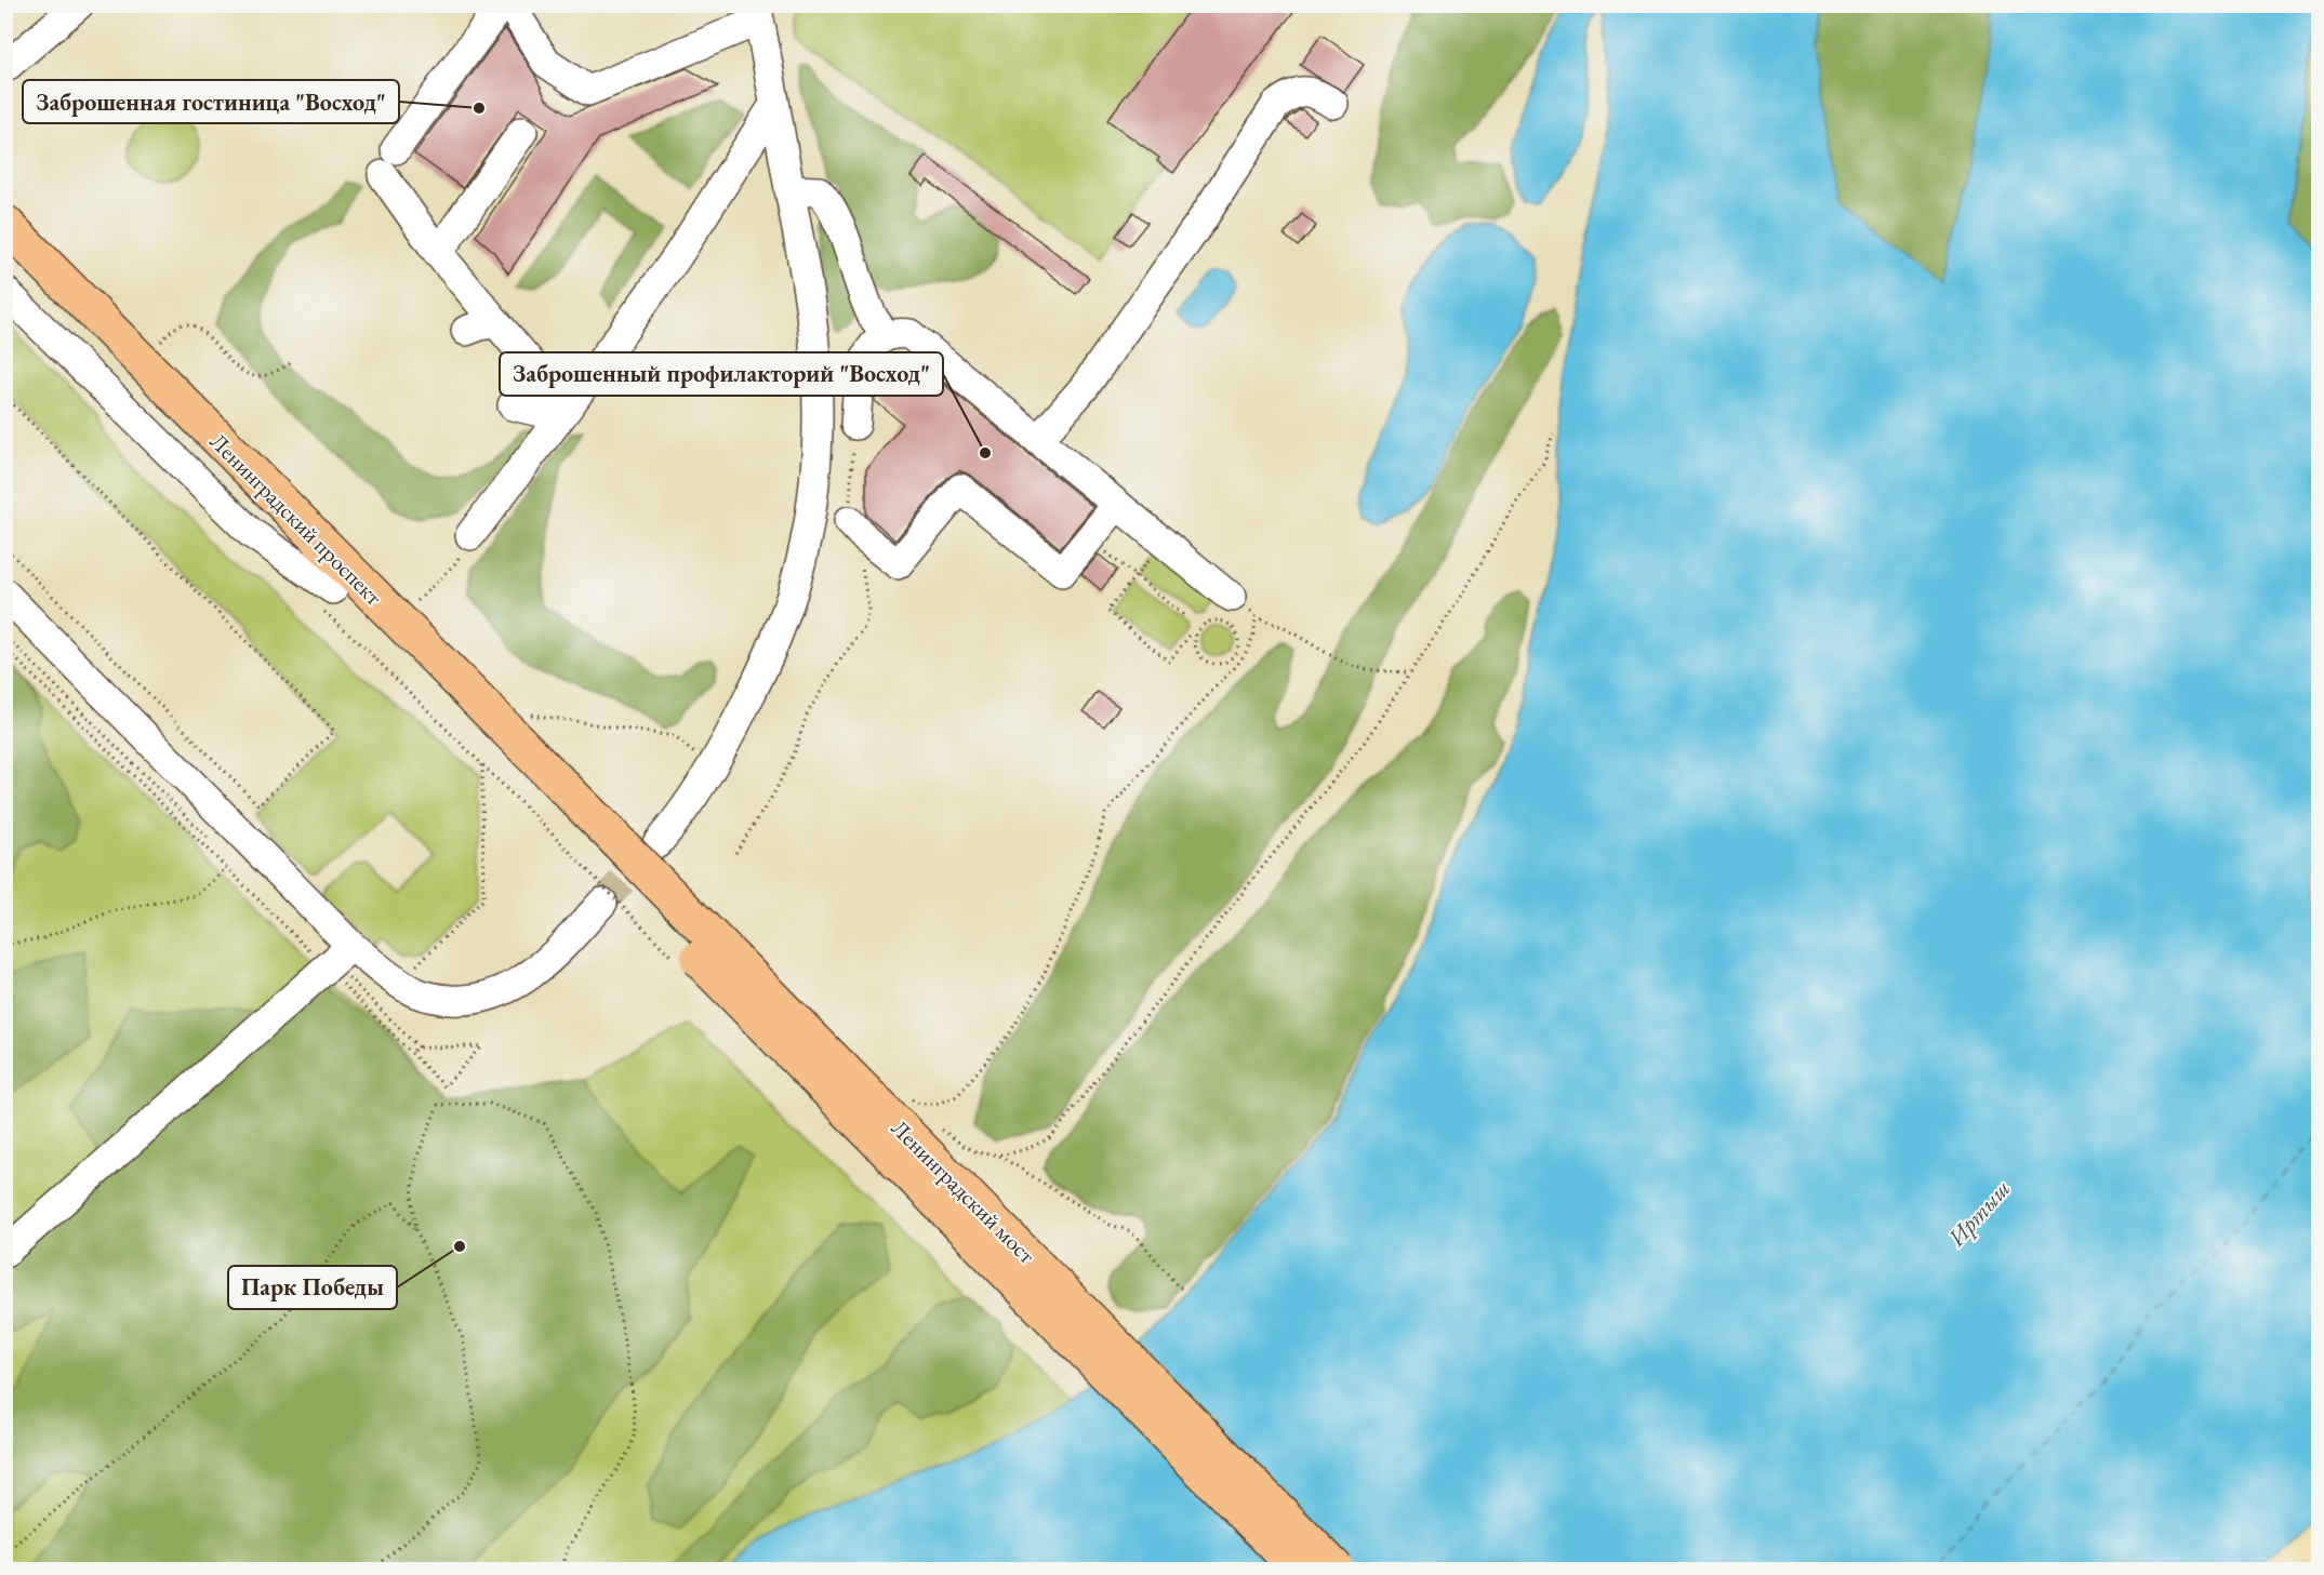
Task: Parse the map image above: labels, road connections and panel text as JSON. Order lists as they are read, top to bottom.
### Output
{
  "streets": {
    "main road": ["Ленинградский проспект", "Ленинградский мост"]
  },
  "crossings": [
    ["Ленинградский проспект", "Ленинградский мост"]
  ],
  "water": ["Иртыш"],
  "places": ["Заброшенная гостиница \"Восход\"", "Заброшенный профилакторий \"Восход\"", "Парк Победы"]
}
